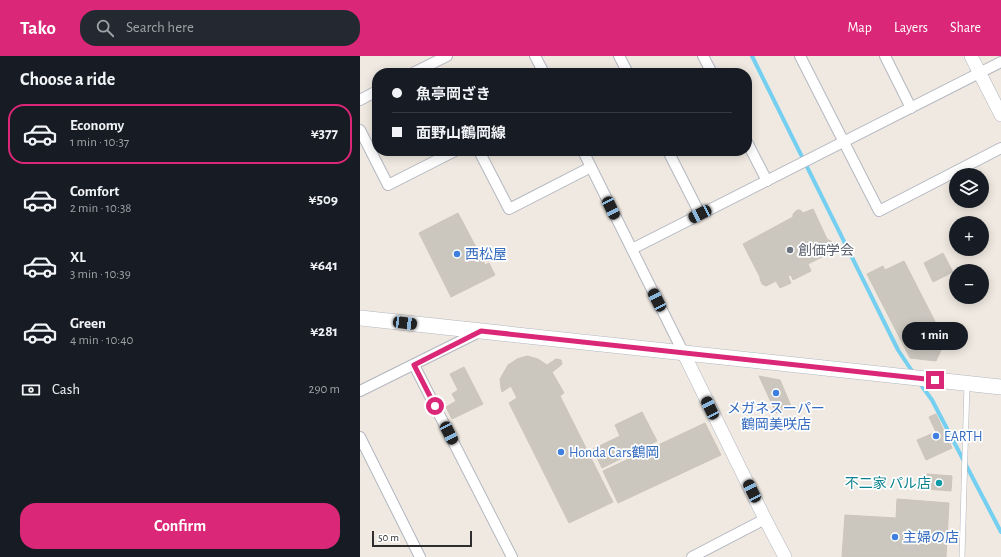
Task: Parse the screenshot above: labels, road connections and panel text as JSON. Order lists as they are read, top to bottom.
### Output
{
  "places": [
    "創価学会",
    "西松屋",
    "メガネスーパー 鶴岡美咲店",
    "EARTH",
    "Honda Cars鶴岡",
    "不二家 パル店",
    "主婦の店"
  ],
  "scale_bar": "50 m",
  "page": {
    "header": "Tako",
    "search": "Search here",
    "nav": ["Map", "Layers", "Share"],
    "heading": "Choose a ride",
    "banner": ["魚亭岡ざき", "面野山鶴岡線"],
    "list": [
      {
        "name": "Economy",
        "note": "1 min · 10:37",
        "value": "¥377"
      },
      {
        "name": "Comfort",
        "note": "2 min · 10:38",
        "value": "¥509"
      },
      {
        "name": "XL",
        "note": "3 min · 10:39",
        "value": "¥641"
      },
      {
        "name": "Green",
        "note": "4 min · 10:40",
        "value": "¥281"
      }
    ],
    "map_buttons": ["+", "−"],
    "bubble": "1 min",
    "pay": ["Cash", "290 m"],
    "buttons": "Confirm",
    "scale": "50 m"
  }
}
